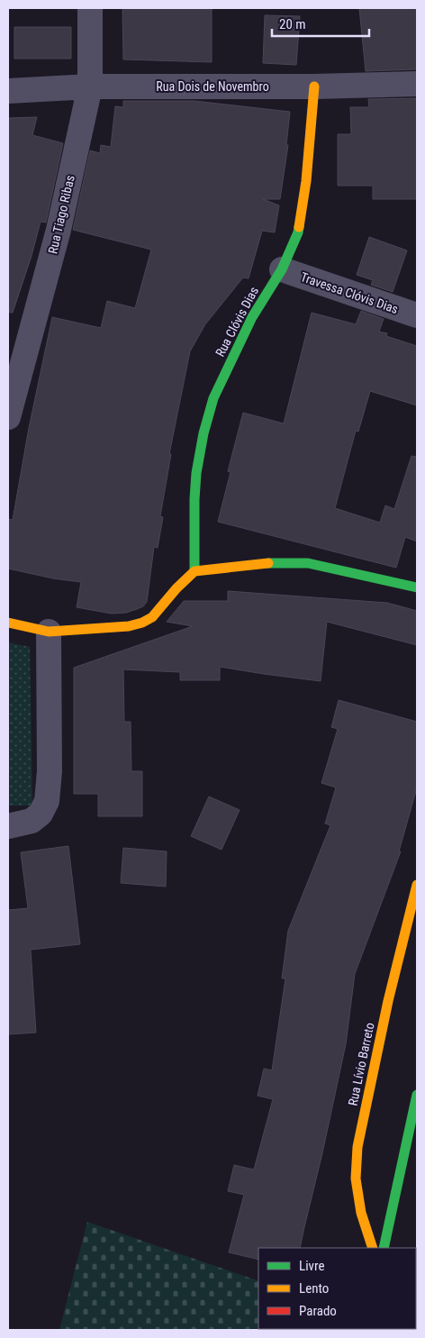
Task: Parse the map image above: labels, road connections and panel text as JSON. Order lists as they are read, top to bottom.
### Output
{
  "streets": {
    "street": [
      "Rua Dois de Novembro",
      "Rua Tiago Ribas",
      "Travessa Clóvis Dias",
      "Rua Clóvis Dias",
      "Rua Lívio Barreto"
    ]
  },
  "crossings": [
    ["Rua Dois de Novembro", "Rua Tiago Ribas"],
    ["Rua Dois de Novembro", "Rua Clóvis Dias"],
    ["Travessa Clóvis Dias", "Rua Clóvis Dias"]
  ],
  "legend": ["Livre", "Lento", "Parado"],
  "scale_bar": "20 m"
}
